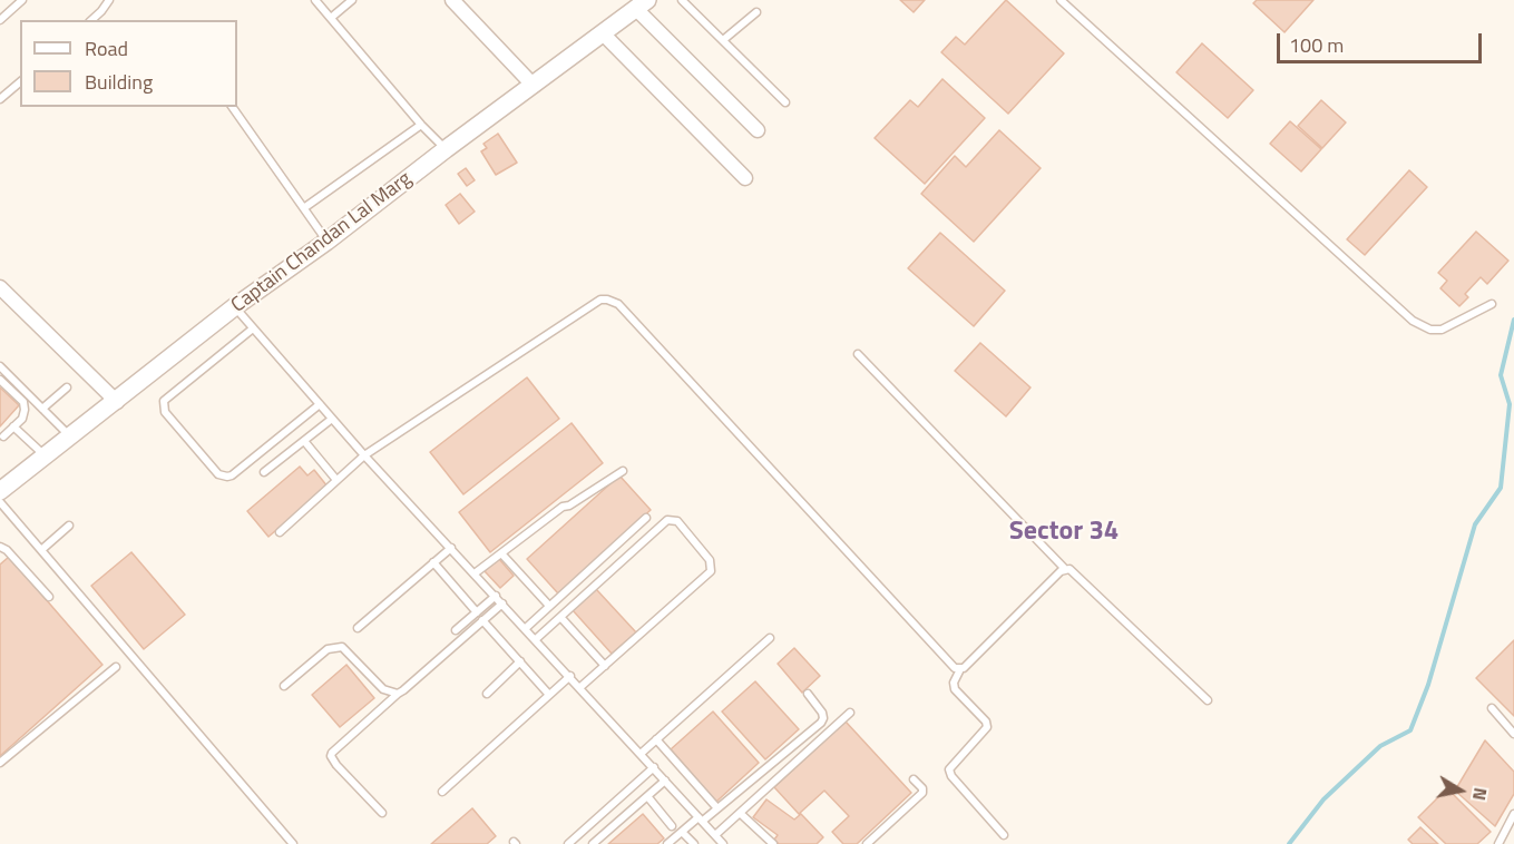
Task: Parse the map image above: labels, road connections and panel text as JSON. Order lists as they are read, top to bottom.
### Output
{
  "streets": {
    "street": ["Captain Chandan Lal Marg"]
  },
  "districts": ["Sector 34"],
  "legend": ["Road", "Building"],
  "scale_bar": "100 m",
  "north": "right"
}
